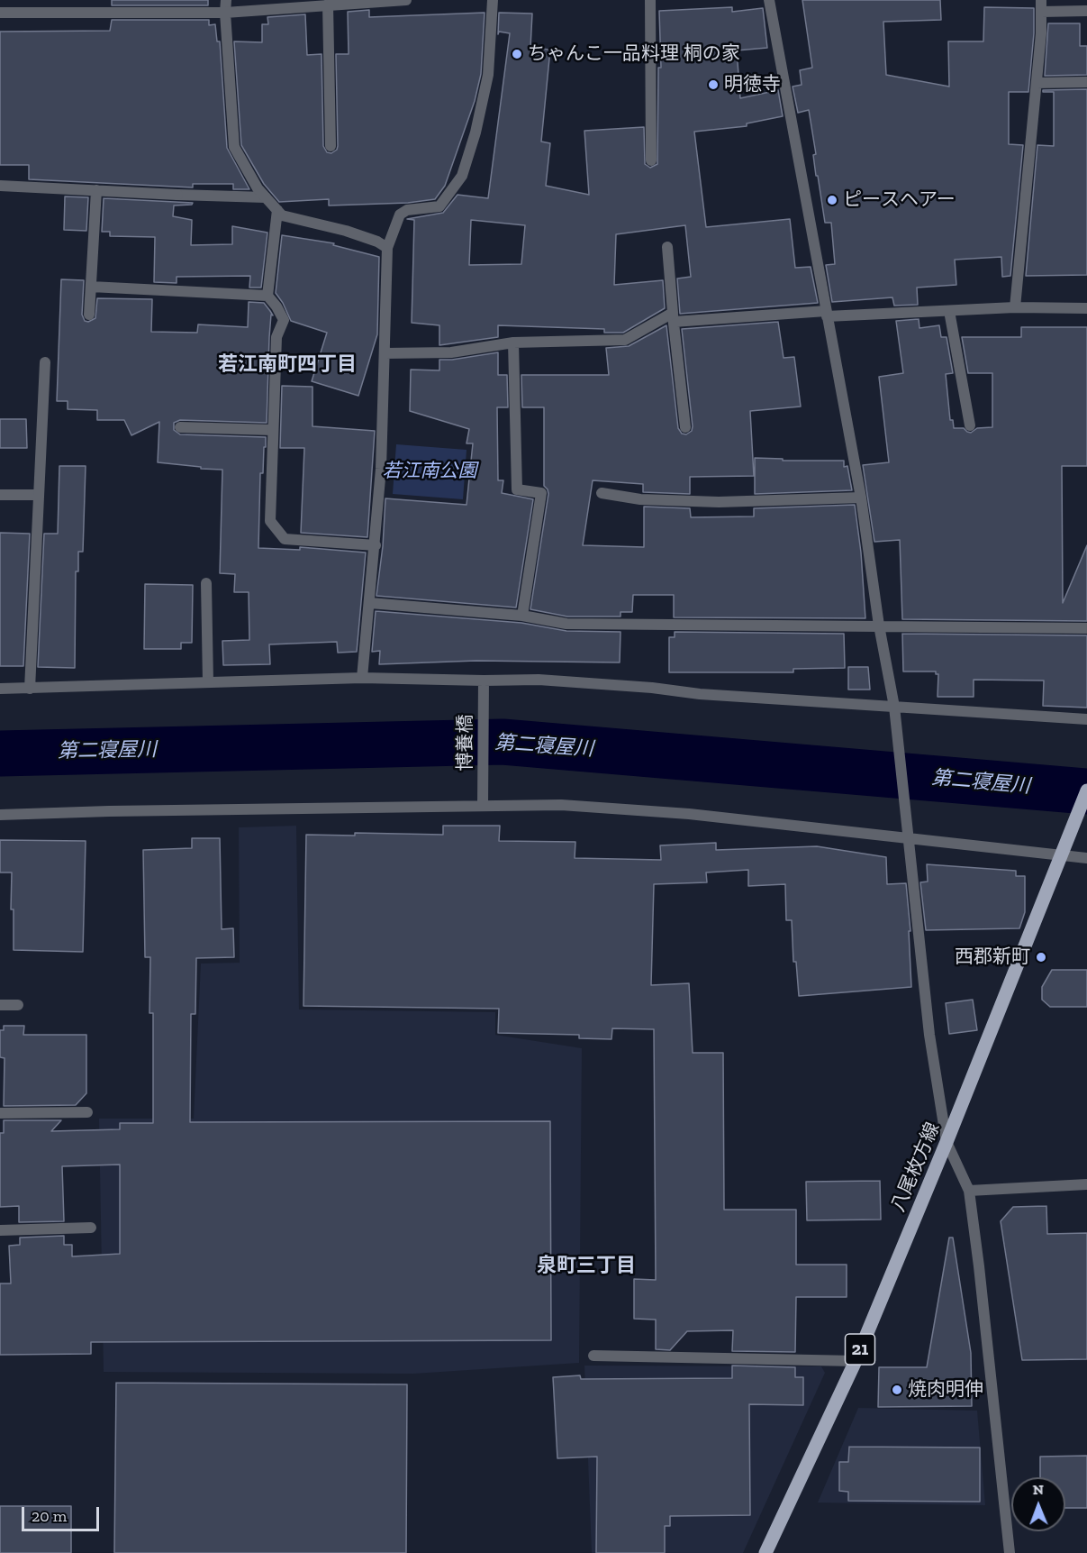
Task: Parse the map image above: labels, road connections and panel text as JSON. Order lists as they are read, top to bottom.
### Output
{
  "streets": {
    "main road": ["八尾枚方線", "21"],
    "street": ["博養橋"]
  },
  "districts": ["若江南町四丁目", "泉町三丁目"],
  "water": ["第二寝屋川"],
  "parks": ["若江南公園"],
  "places": [
    "ちゃんこ一品料理 桐の家",
    "明徳寺",
    "ピースヘアー",
    "西郡新町",
    "焼肉明伸"
  ],
  "scale_bar": "20 m",
  "north": "top"
}
